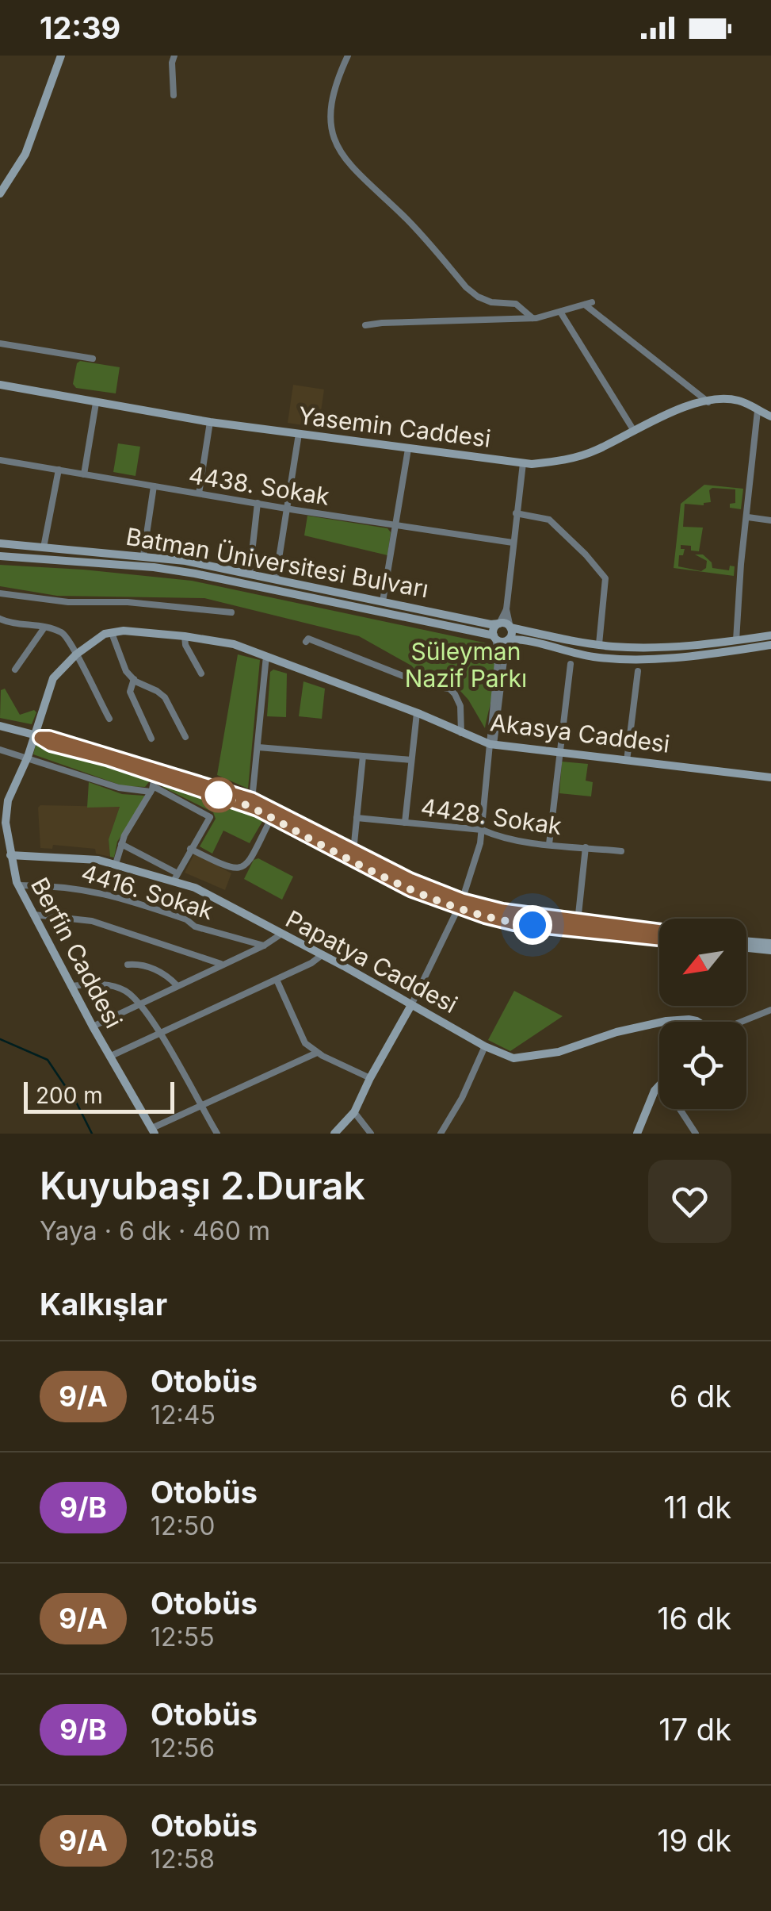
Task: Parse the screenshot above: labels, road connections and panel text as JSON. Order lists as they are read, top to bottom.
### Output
{
  "streets": {
    "street": [
      "Yasemin Caddesi",
      "4438. Sokak",
      "Batman Üniversitesi Bulvarı",
      "Akasya Caddesi",
      "4428. Sokak",
      "4416. Sokak",
      "Berfin Caddesi",
      "Papatya Caddesi"
    ]
  },
  "crossings": [
    ["4416. Sokak", "Berfin Caddesi"],
    ["Berfin Caddesi", "Papatya Caddesi"]
  ],
  "parks": ["Süleyman Nazif Parkı"],
  "lines": ["bus line 9/A"],
  "scale_bar": "200 m",
  "north": "bottom left",
  "page": {
    "status": "12:39",
    "scale": "200 m",
    "heading": [
      ["Kuyubaşı 2.Durak", "Yaya · 6 dk · 460 m"],
      "Kalkışlar"
    ],
    "list": [
      {
        "mark": "9/A",
        "name": "Otobüs",
        "note": "12:45",
        "value": "6 dk"
      },
      {
        "mark": "9/B",
        "name": "Otobüs",
        "note": "12:50",
        "value": "11 dk"
      },
      {
        "mark": "9/A",
        "name": "Otobüs",
        "note": "12:55",
        "value": "16 dk"
      },
      {
        "mark": "9/B",
        "name": "Otobüs",
        "note": "12:56",
        "value": "17 dk"
      },
      {
        "mark": "9/A",
        "name": "Otobüs",
        "note": "12:58",
        "value": "19 dk"
      }
    ]
  }
}
